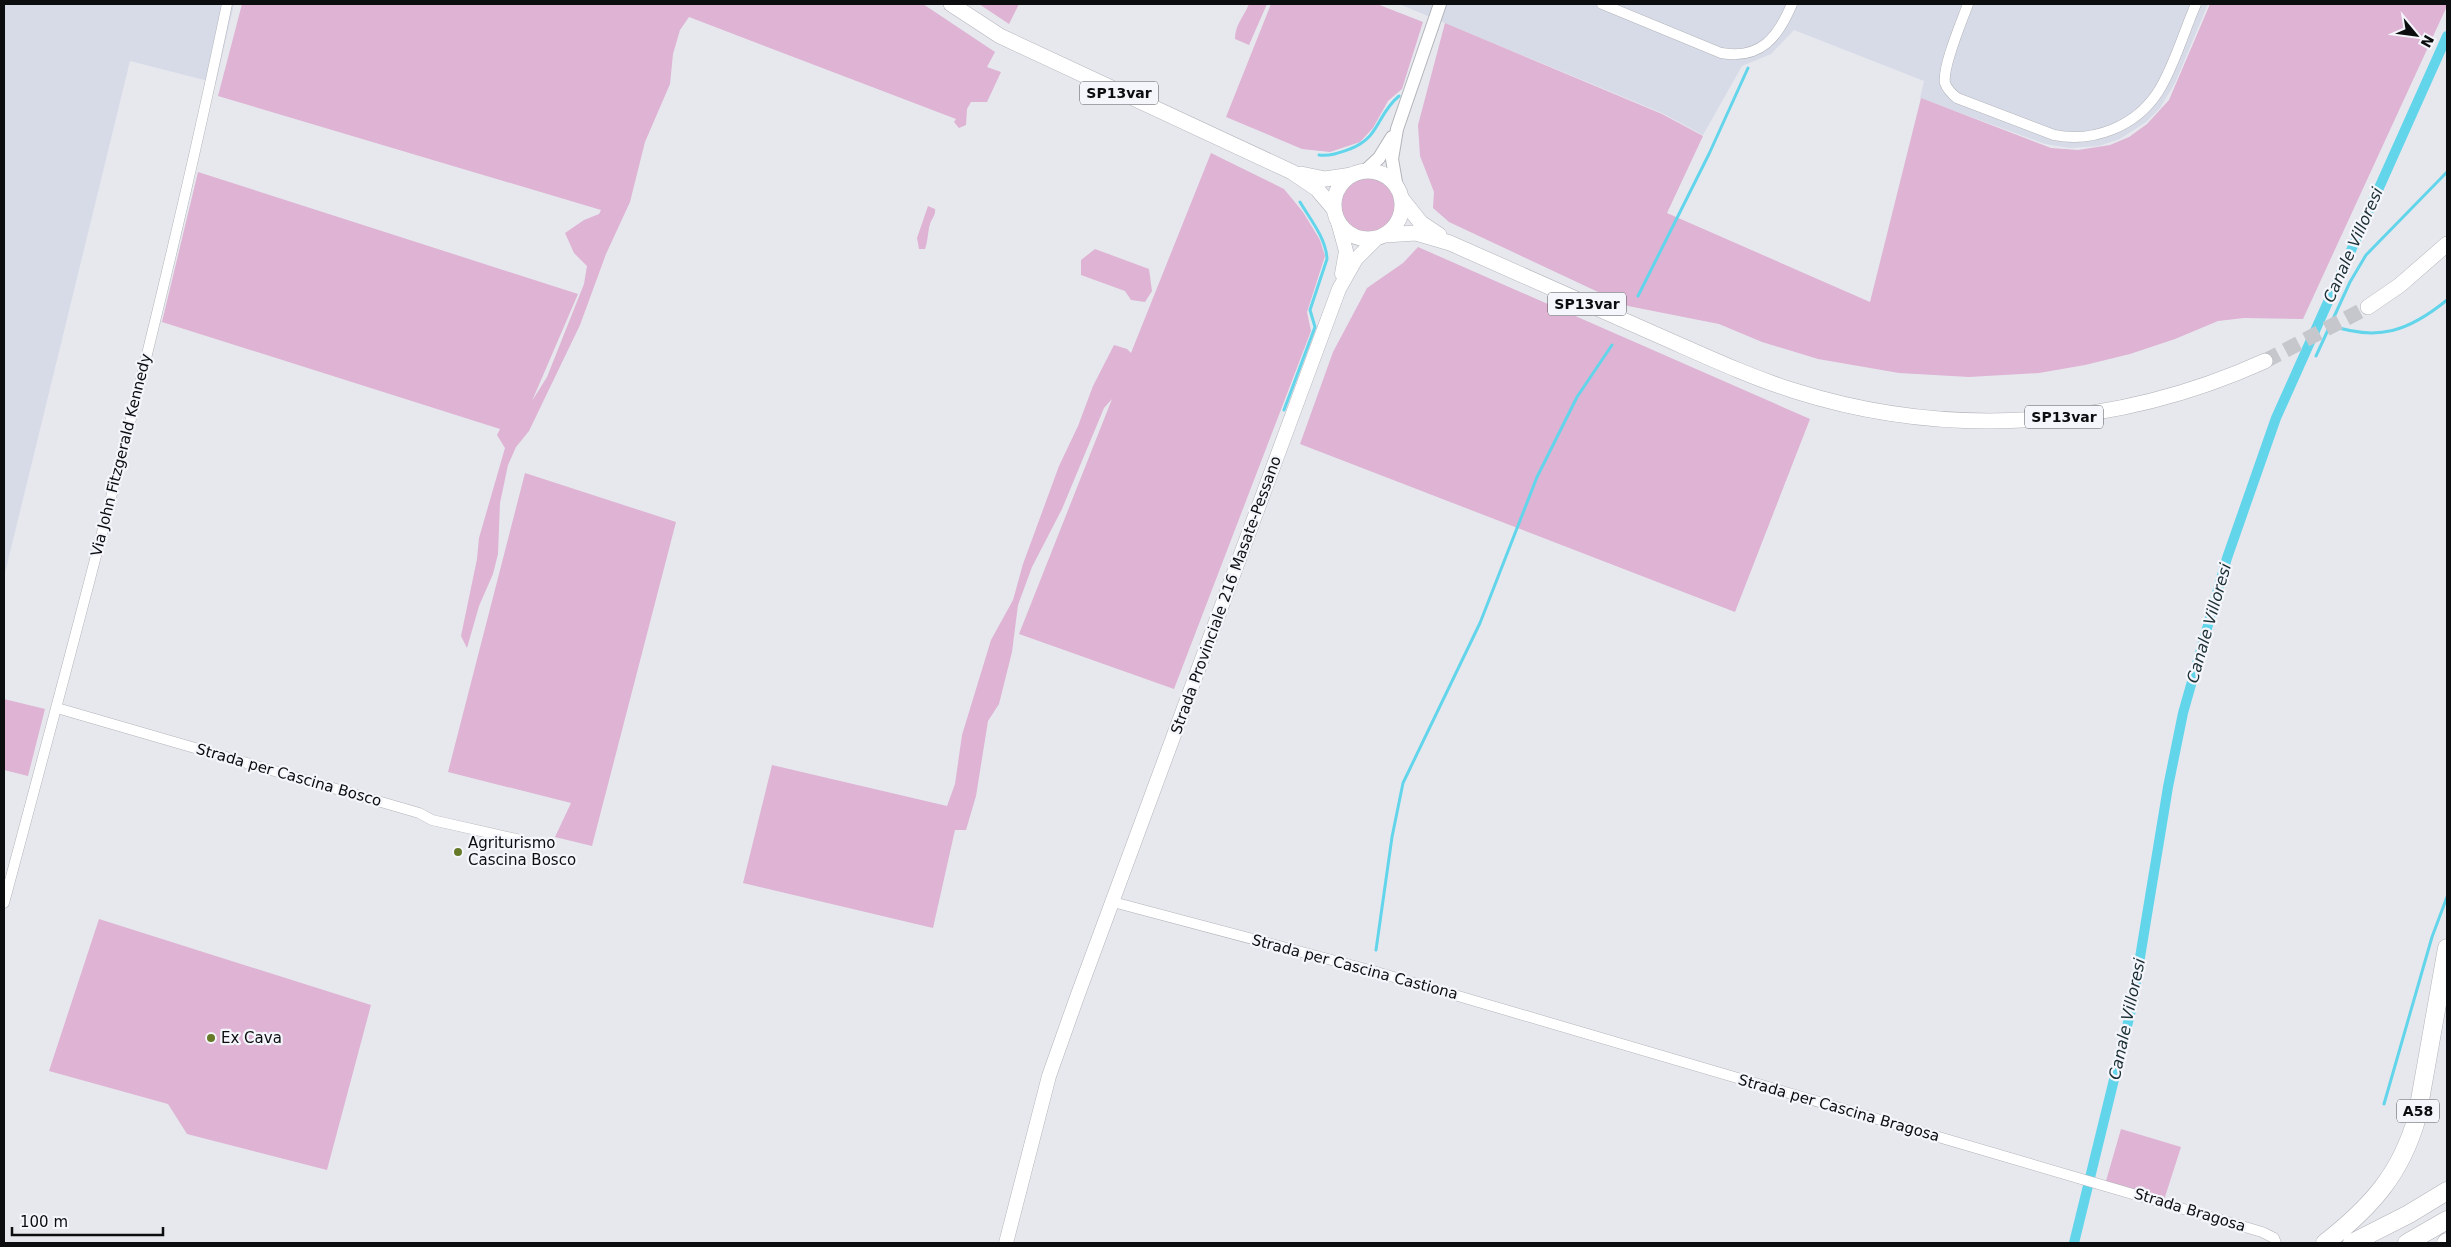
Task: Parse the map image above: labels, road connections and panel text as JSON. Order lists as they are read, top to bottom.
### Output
{
  "streets": {
    "highway": ["A58"],
    "main road": ["SP13var", "Strada Provinciale 216 Masate-Pessano"],
    "street": [
      "Via John Fitzgerald Kennedy",
      "Strada per Cascina Bosco",
      "Strada per Cascina Castiona",
      "Strada per Cascina Bragosa",
      "Strada Bragosa"
    ]
  },
  "crossings": [
    ["Via John Fitzgerald Kennedy", "Strada per Cascina Bosco"],
    ["Strada Provinciale 216 Masate-Pessano", "Strada per Cascina Castiona"],
    ["Strada per Cascina Castiona", "Strada per Cascina Bragosa"],
    ["Strada per Cascina Bragosa", "Strada Bragosa"]
  ],
  "water": ["Canale Villoresi"],
  "places": ["Agriturismo Cascina Bosco", "Ex Cava"],
  "scale_bar": "100 m",
  "north": "bottom right"
}
